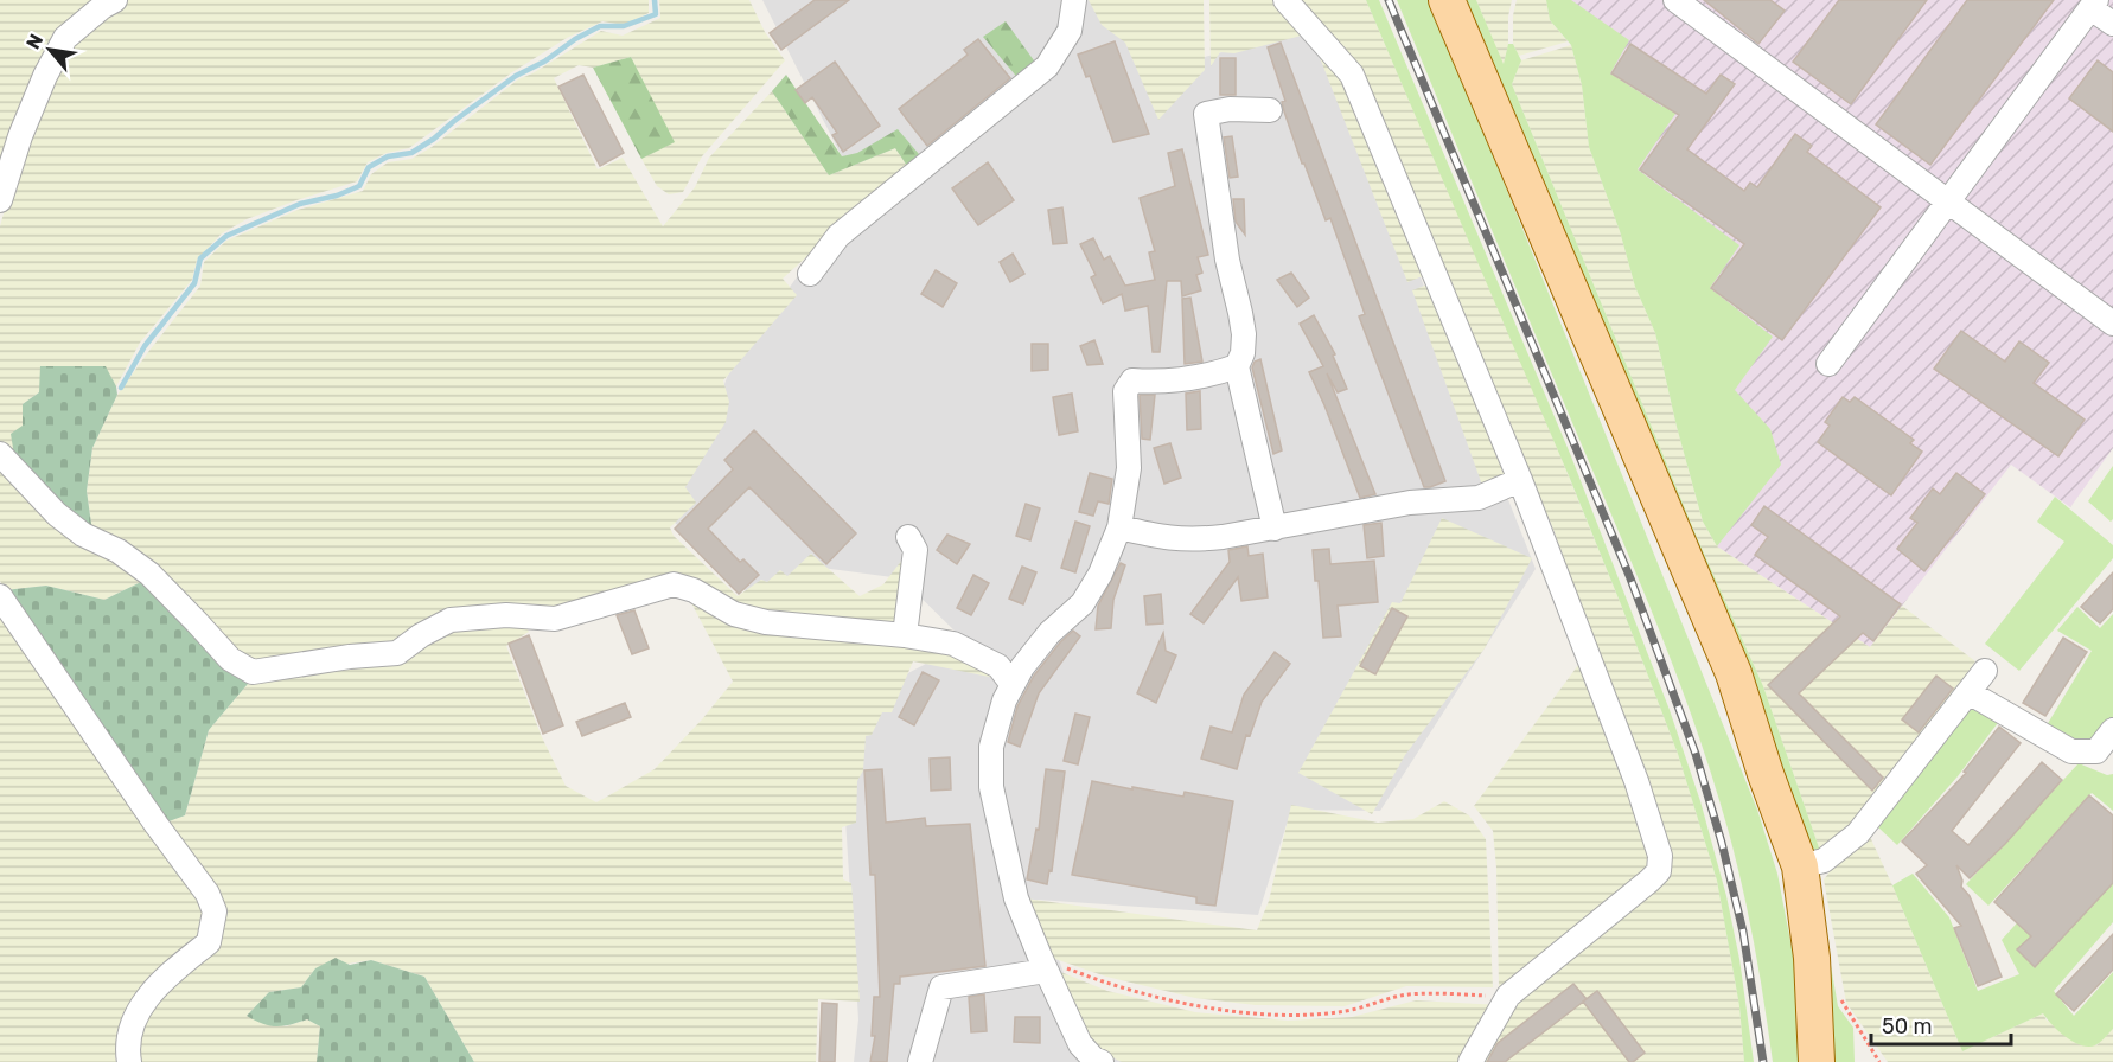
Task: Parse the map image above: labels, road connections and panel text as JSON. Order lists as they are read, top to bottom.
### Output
{
  "scale_bar": "50 m",
  "north": "top left"
}
